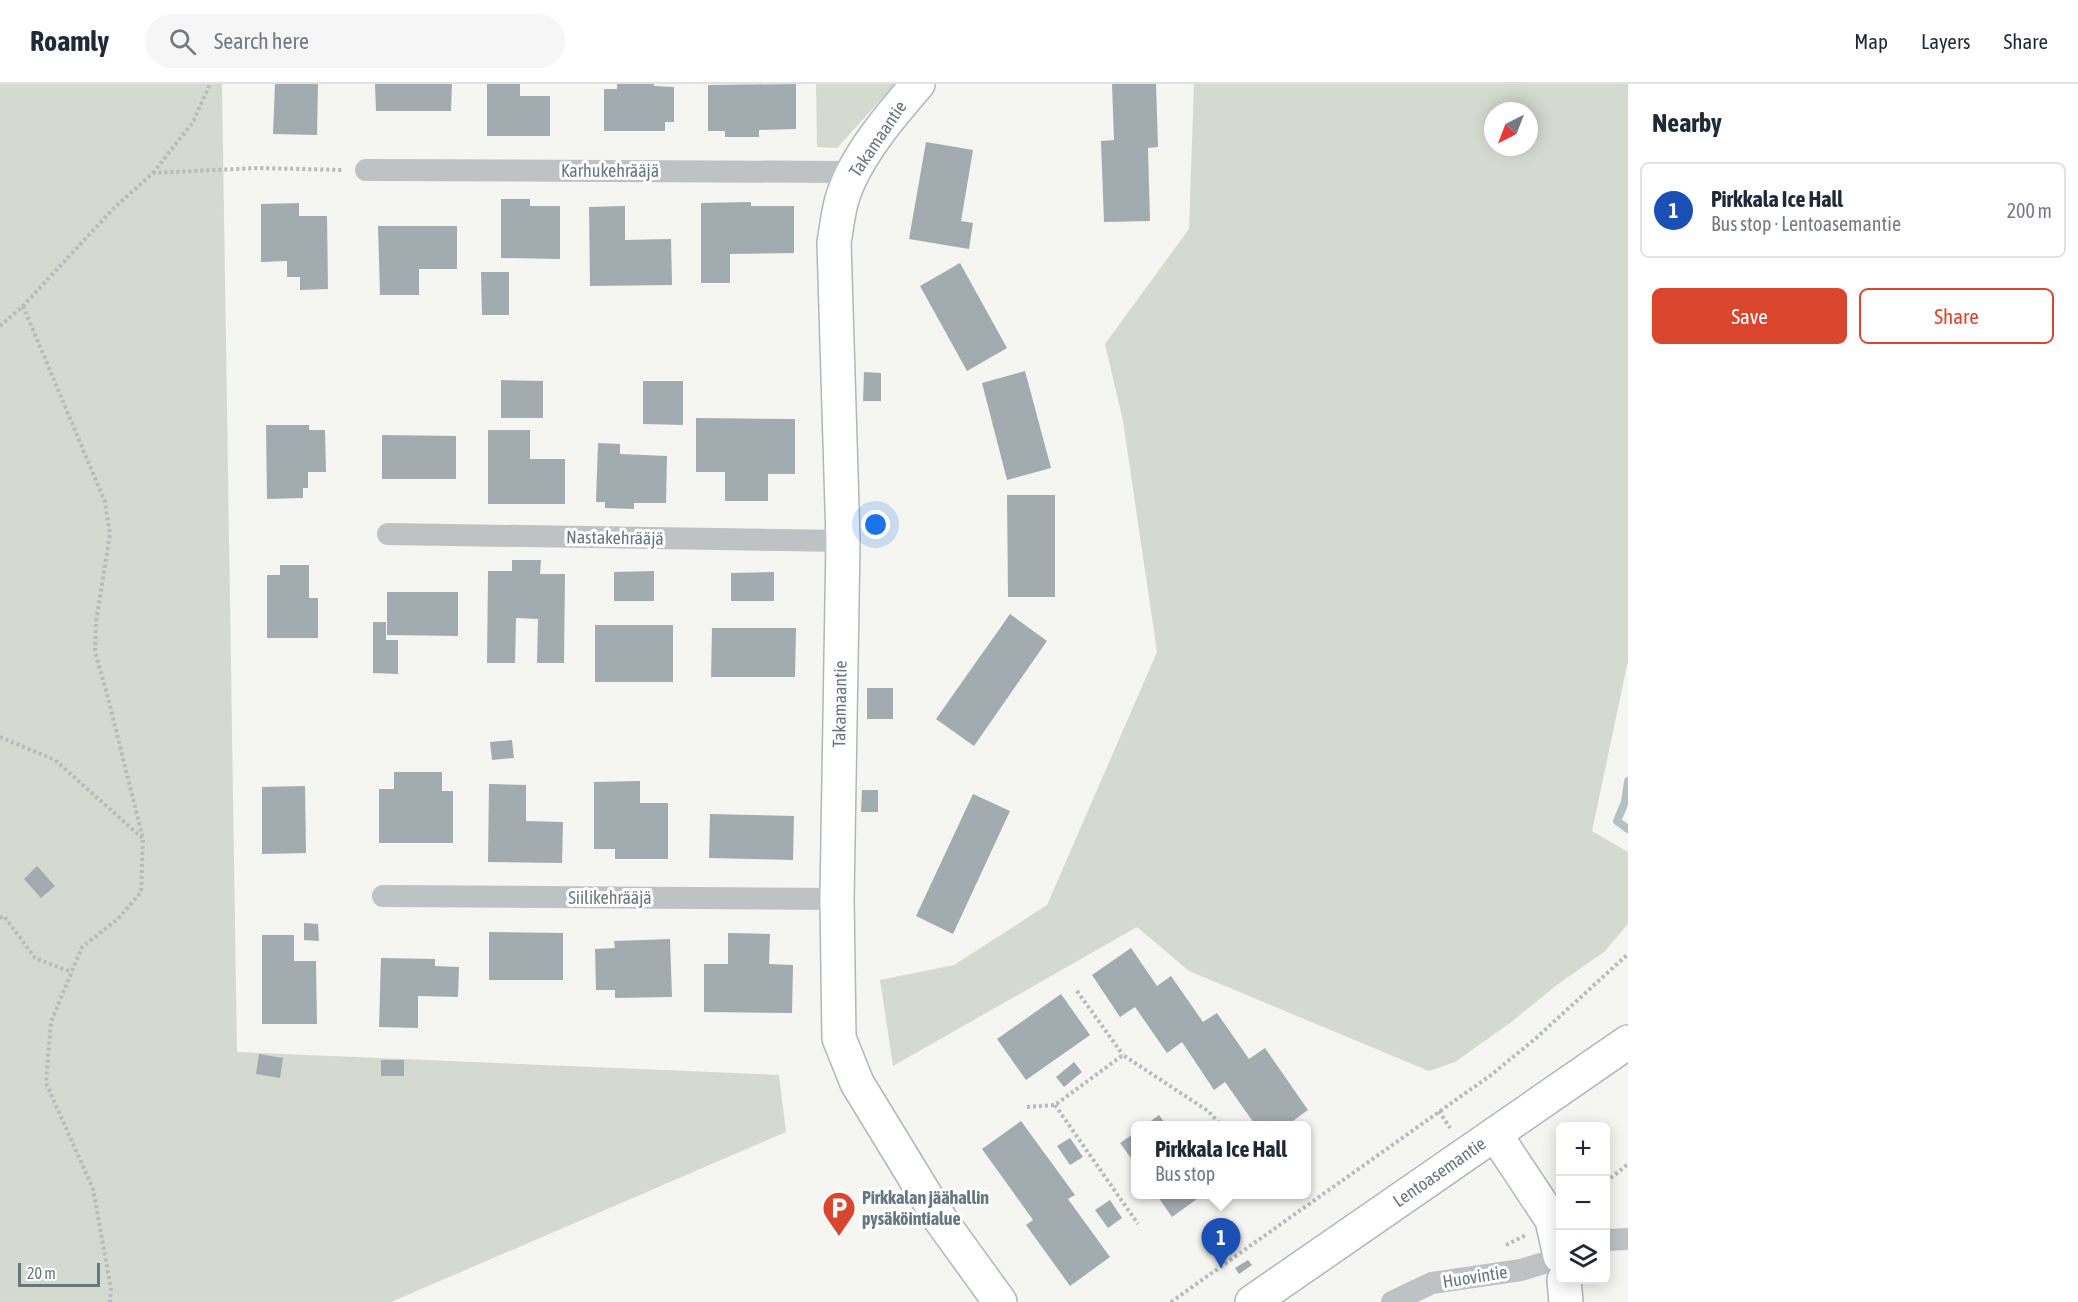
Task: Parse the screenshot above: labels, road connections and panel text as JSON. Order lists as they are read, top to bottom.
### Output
{
  "streets": {
    "street": [
      "Takamaantie",
      "Karhukehrääjä",
      "Nastakehrääjä",
      "Siilikehrääjä",
      "Lentoasemantie",
      "Huovintie"
    ]
  },
  "crossings": [
    ["Takamaantie", "Karhukehrääjä"],
    ["Takamaantie", "Nastakehrääjä"],
    ["Takamaantie", "Siilikehrääjä"]
  ],
  "places": {
    "parking": ["Pirkkalan jäähallin pysäköintialue"]
  },
  "scale_bar": "20 m",
  "north": "bottom left",
  "page": {
    "header": "Roamly",
    "search": "Search here",
    "nav": ["Map", "Layers", "Share"],
    "heading": "Nearby",
    "list": [
      {
        "mark": "1",
        "name": "Pirkkala Ice Hall",
        "note": "Bus stop · Lentoasemantie",
        "value": "200 m"
      }
    ],
    "buttons": ["Save", "Share"],
    "popup": ["Pirkkala Ice Hall", "Bus stop"],
    "map_buttons": ["+", "−"],
    "pins": "1",
    "scale": "20 m"
  }
}
